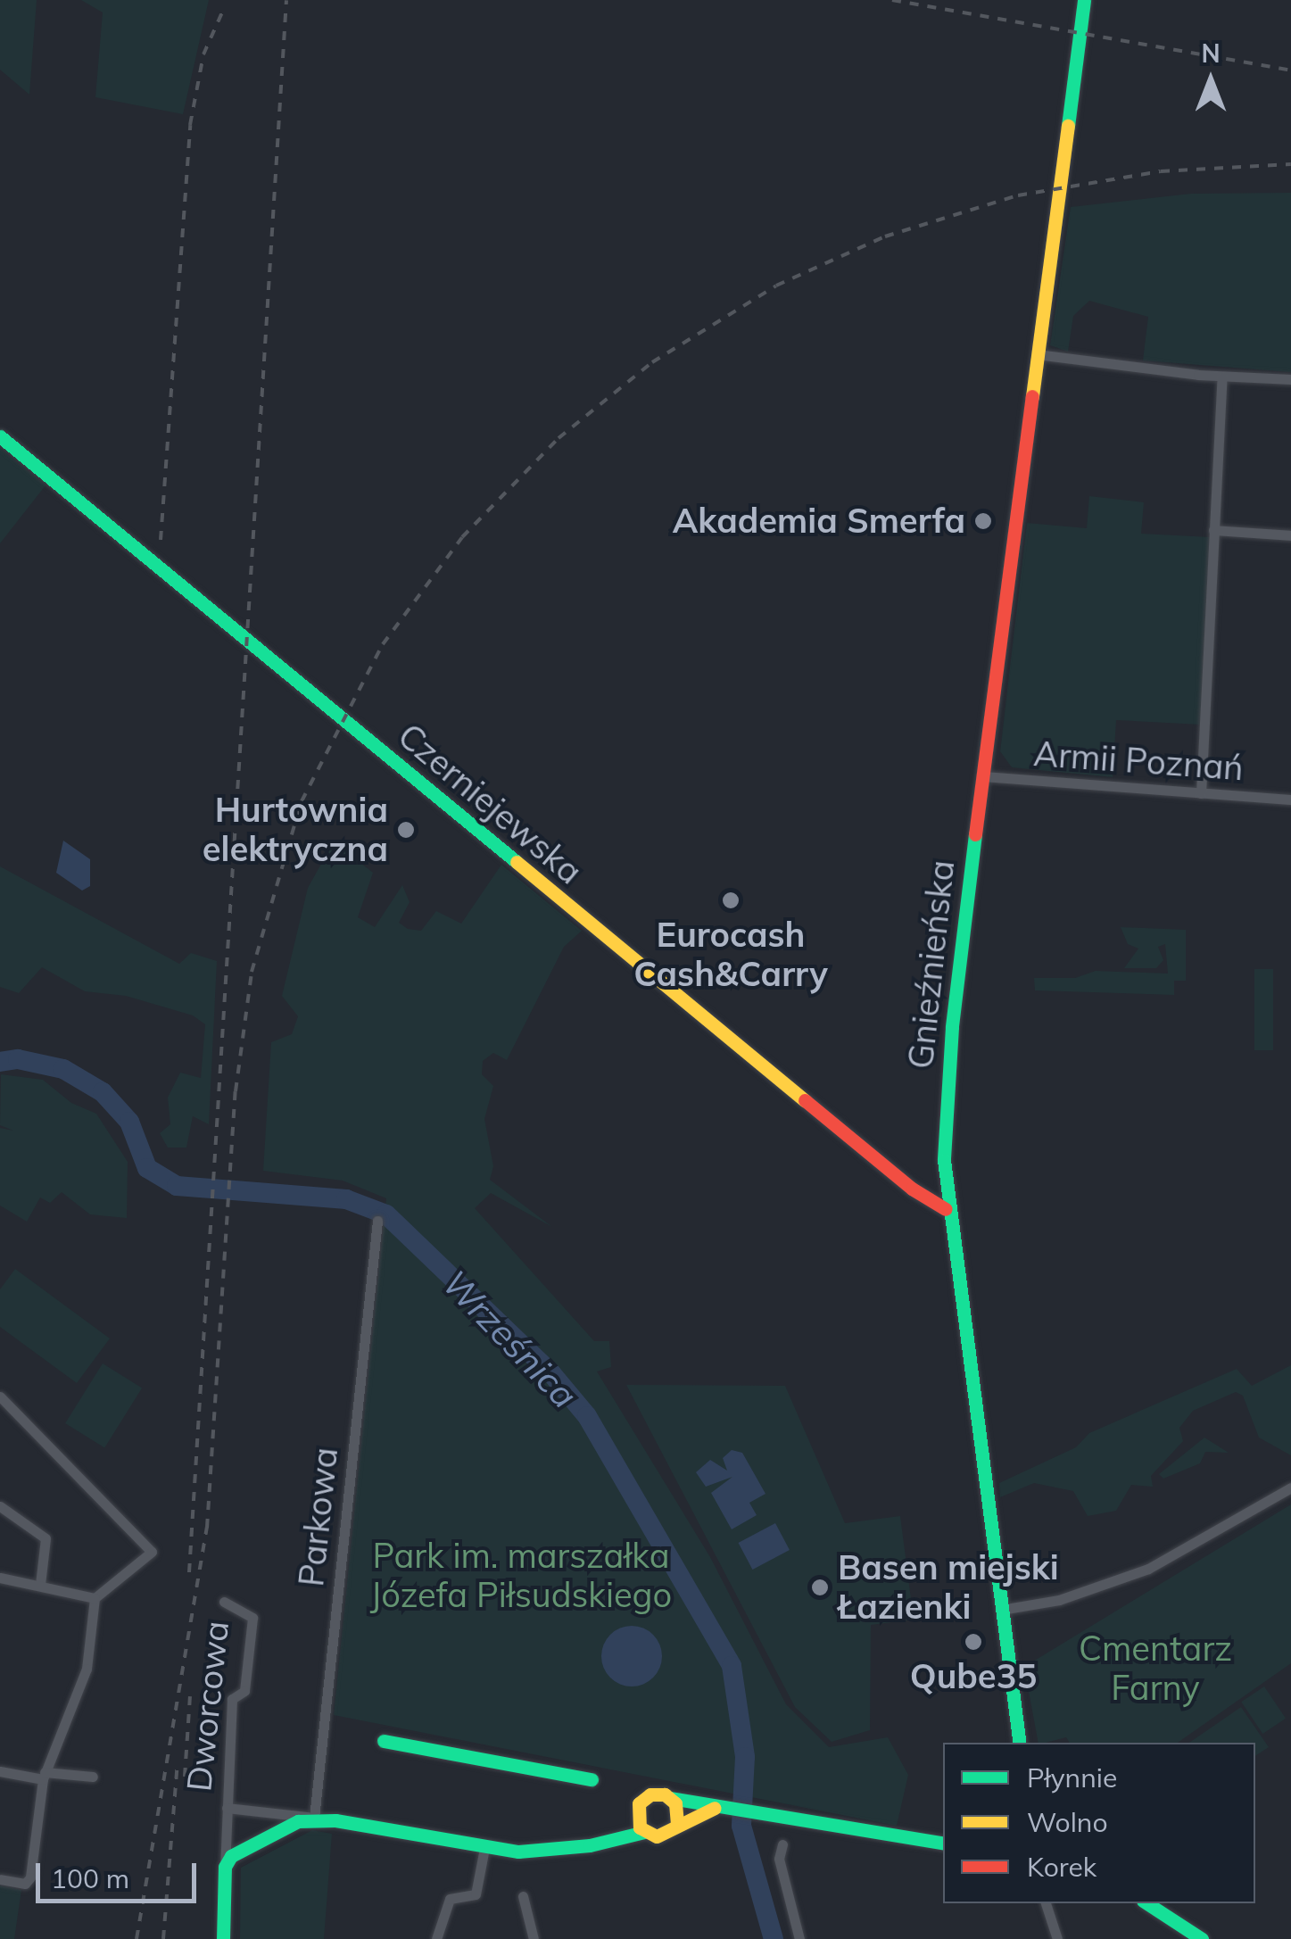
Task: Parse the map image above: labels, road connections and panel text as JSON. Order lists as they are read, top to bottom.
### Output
{
  "streets": {
    "street": [
      "Armii Poznań",
      "Czerniejewska",
      "Gnieźnieńska",
      "Parkowa",
      "Dworcowa"
    ]
  },
  "crossings": [
    ["Armii Poznań", "Gnieźnieńska"],
    ["Czerniejewska", "Gnieźnieńska"]
  ],
  "water": ["Wrześnica"],
  "parks": ["Park im. marszałka Józefa Piłsudskiego", "Cmentarz Farny"],
  "places": [
    "Akademia Smerfa",
    "Hurtownia elektryczna",
    "Eurocash Cash&Carry",
    "Basen miejski Łazienki",
    "Qube35"
  ],
  "legend": ["Płynnie", "Wolno", "Korek"],
  "scale_bar": "100 m",
  "north": "top"
}
